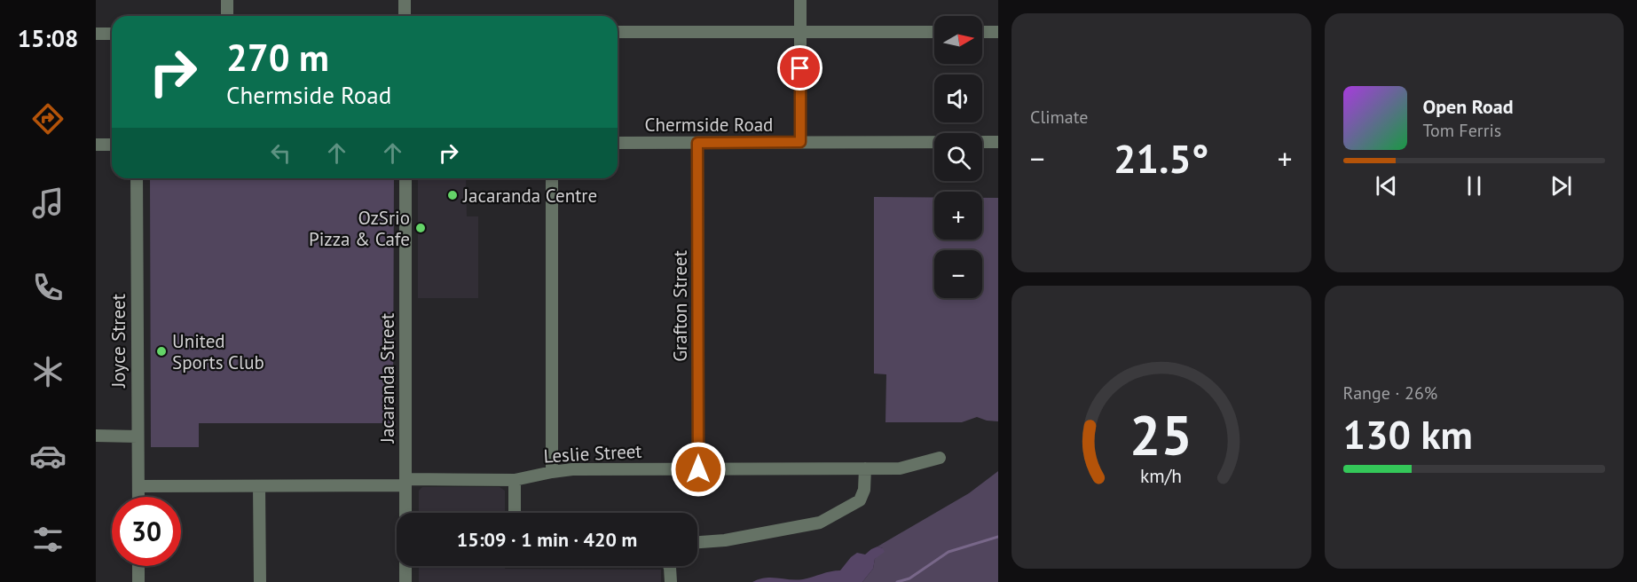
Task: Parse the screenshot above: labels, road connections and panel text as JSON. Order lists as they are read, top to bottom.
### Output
{
  "streets": {
    "street": [
      "Chermside Road",
      "Grafton Street",
      "Joyce Street",
      "Jacaranda Street",
      "Leslie Street"
    ]
  },
  "crossings": [
    ["Chermside Road", "Grafton Street"],
    ["Grafton Street", "Leslie Street"],
    ["Joyce Street", "Leslie Street"],
    ["Jacaranda Street", "Leslie Street"]
  ],
  "places": ["Jacaranda Centre", "OzSrio Pizza & Cafe", "United Sports Club"],
  "north": "right",
  "page": {
    "tabs": "15:08",
    "tile": [
      "Climate",
      ["Range · 26%", "130 km"]
    ],
    "map_buttons": ["+", "−"],
    "turn": ["270 m", "Chermside Road"],
    "song": ["Open Road", "Tom Ferris"],
    "heat": ["−", "21.5°", "+"],
    "limit": "30",
    "trip": "15:09 · 1 min · 420 m",
    "gauge": ["25", "km/h"]
  }
}
